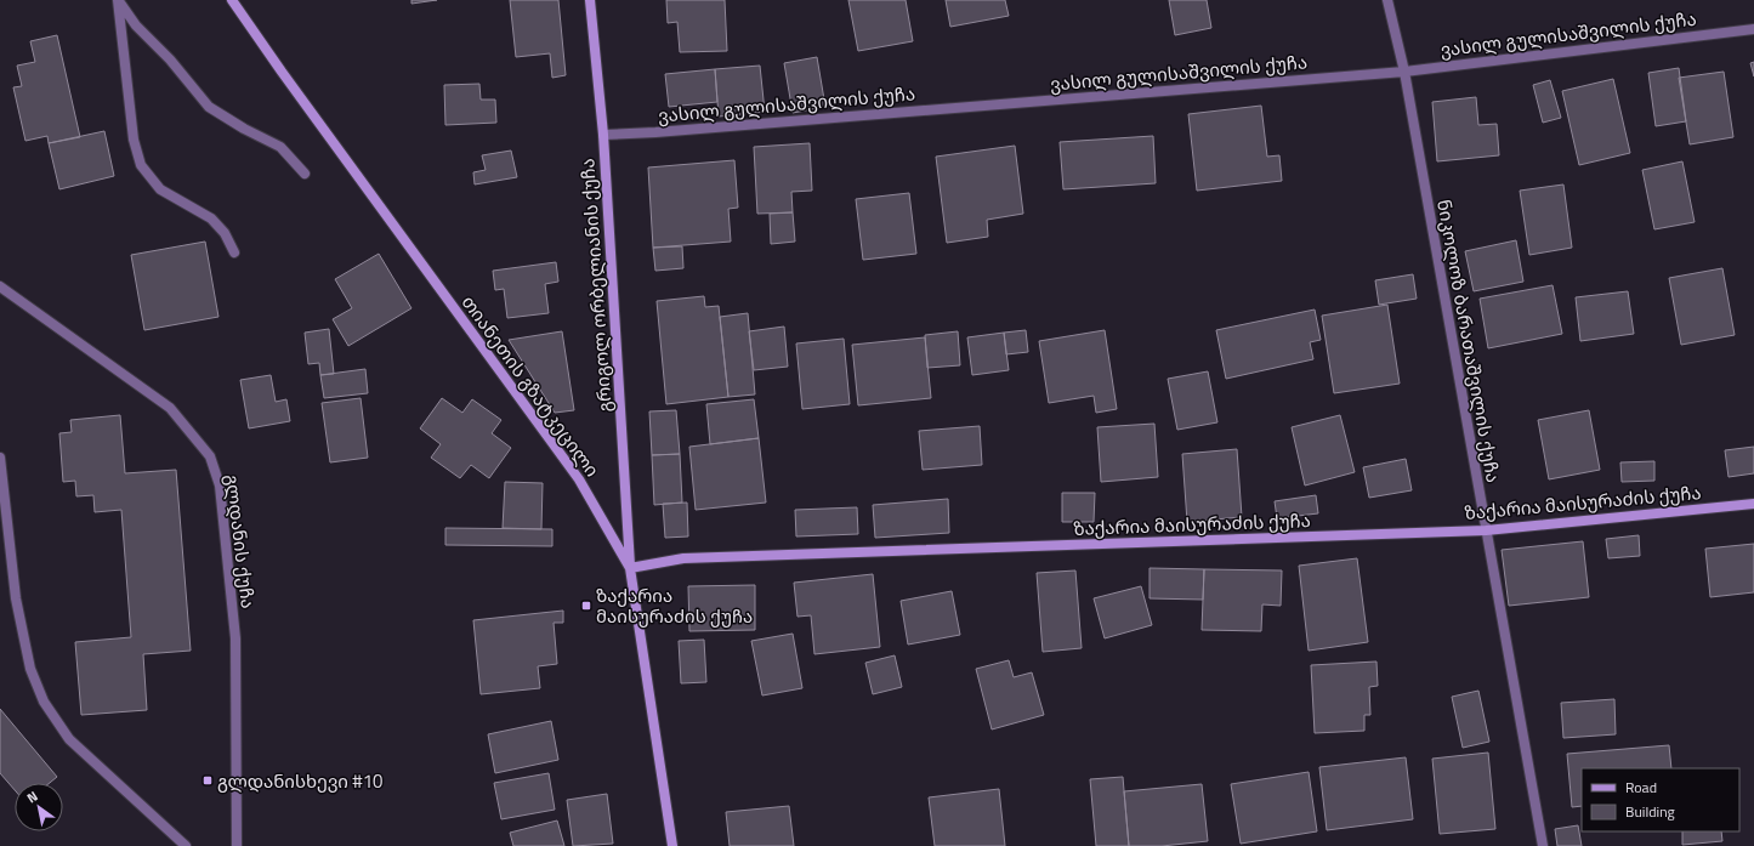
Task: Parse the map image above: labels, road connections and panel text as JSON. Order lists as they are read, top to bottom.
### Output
{
  "streets": {
    "street": [
      "ვასილ გულისაშვილის ქუჩა",
      "გრიგოლ ორბელიანის ქუჩა",
      "ნიკოლოზ ბარათაშვილის ქუჩა",
      "თიანეთის გზატკეცილი",
      "ზაქარია მაისურაძის ქუჩა",
      "გლდანის ქუჩა"
    ]
  },
  "crossings": [
    ["ვასილ გულისაშვილის ქუჩა", "გრიგოლ ორბელიანის ქუჩა"],
    ["ვასილ გულისაშვილის ქუჩა", "ნიკოლოზ ბარათაშვილის ქუჩა"],
    ["გრიგოლ ორბელიანის ქუჩა", "თიანეთის გზატკეცილი"],
    ["გრიგოლ ორბელიანის ქუჩა", "ზაქარია მაისურაძის ქუჩა"],
    ["ნიკოლოზ ბარათაშვილის ქუჩა", "ზაქარია მაისურაძის ქუჩა"],
    ["თიანეთის გზატკეცილი", "ზაქარია მაისურაძის ქუჩა"]
  ],
  "places": {
    "transit": ["ზაქარია მაისურაძის ქუჩა", "გლდანისხევი #10"]
  },
  "legend": ["Road", "Building"],
  "north": "top left"
}
